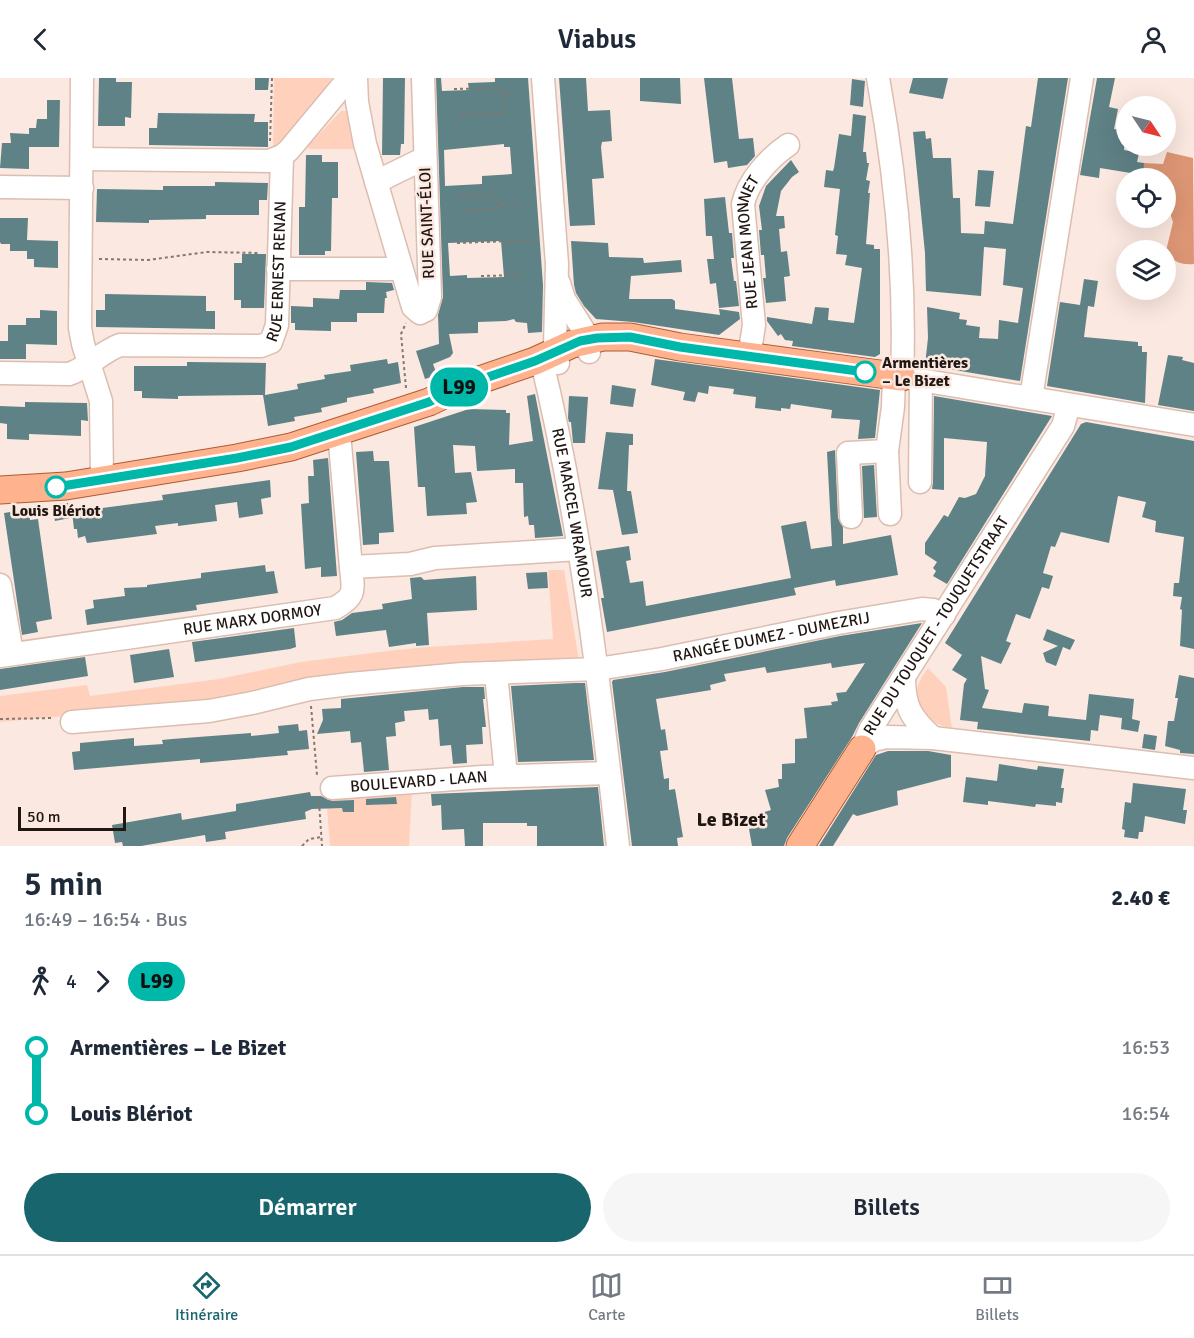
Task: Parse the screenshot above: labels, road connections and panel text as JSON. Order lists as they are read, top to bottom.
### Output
{
  "streets": {
    "main road": ["RUE DU TOUQUET - TOUQUETSTRAAT"],
    "street": [
      "RUE SAINT-ÉLOI",
      "RUE JEAN MONNET",
      "RUE ERNEST RENAN",
      "RUE MARCEL WRAMOUR",
      "RUE MARX DORMOY",
      "RANGÉE DUMEZ - DUMEZRIJ",
      "BOULEVARD - LAAN"
    ]
  },
  "crossings": [
    ["RUE SAINT-ÉLOI", "RUE ERNEST RENAN"],
    ["RUE MARCEL WRAMOUR", "RANGÉE DUMEZ - DUMEZRIJ"],
    ["RUE MARCEL WRAMOUR", "BOULEVARD - LAAN"],
    ["RUE DU TOUQUET - TOUQUETSTRAAT", "RANGÉE DUMEZ - DUMEZRIJ"],
    ["RANGÉE DUMEZ - DUMEZRIJ", "BOULEVARD - LAAN"]
  ],
  "districts": ["Le Bizet"],
  "places": ["Armentières – Le Bizet", "Louis Blériot"],
  "lines": ["bus line L99"],
  "scale_bar": "50 m",
  "north": "bottom right",
  "page": {
    "header": "Viabus",
    "on_map": "L99",
    "scale": "50 m",
    "heading": ["5 min", "16:49 – 16:54 · Bus", "2.40 €"],
    "legs": ["4", "L99"],
    "list": [
      {
        "name": "Armentières – Le Bizet",
        "value": "16:53"
      },
      {
        "name": "Louis Blériot",
        "value": "16:54"
      }
    ],
    "buttons": ["Démarrer", "Billets"],
    "tabs": ["Itinéraire", "Carte", "Billets"]
  }
}
